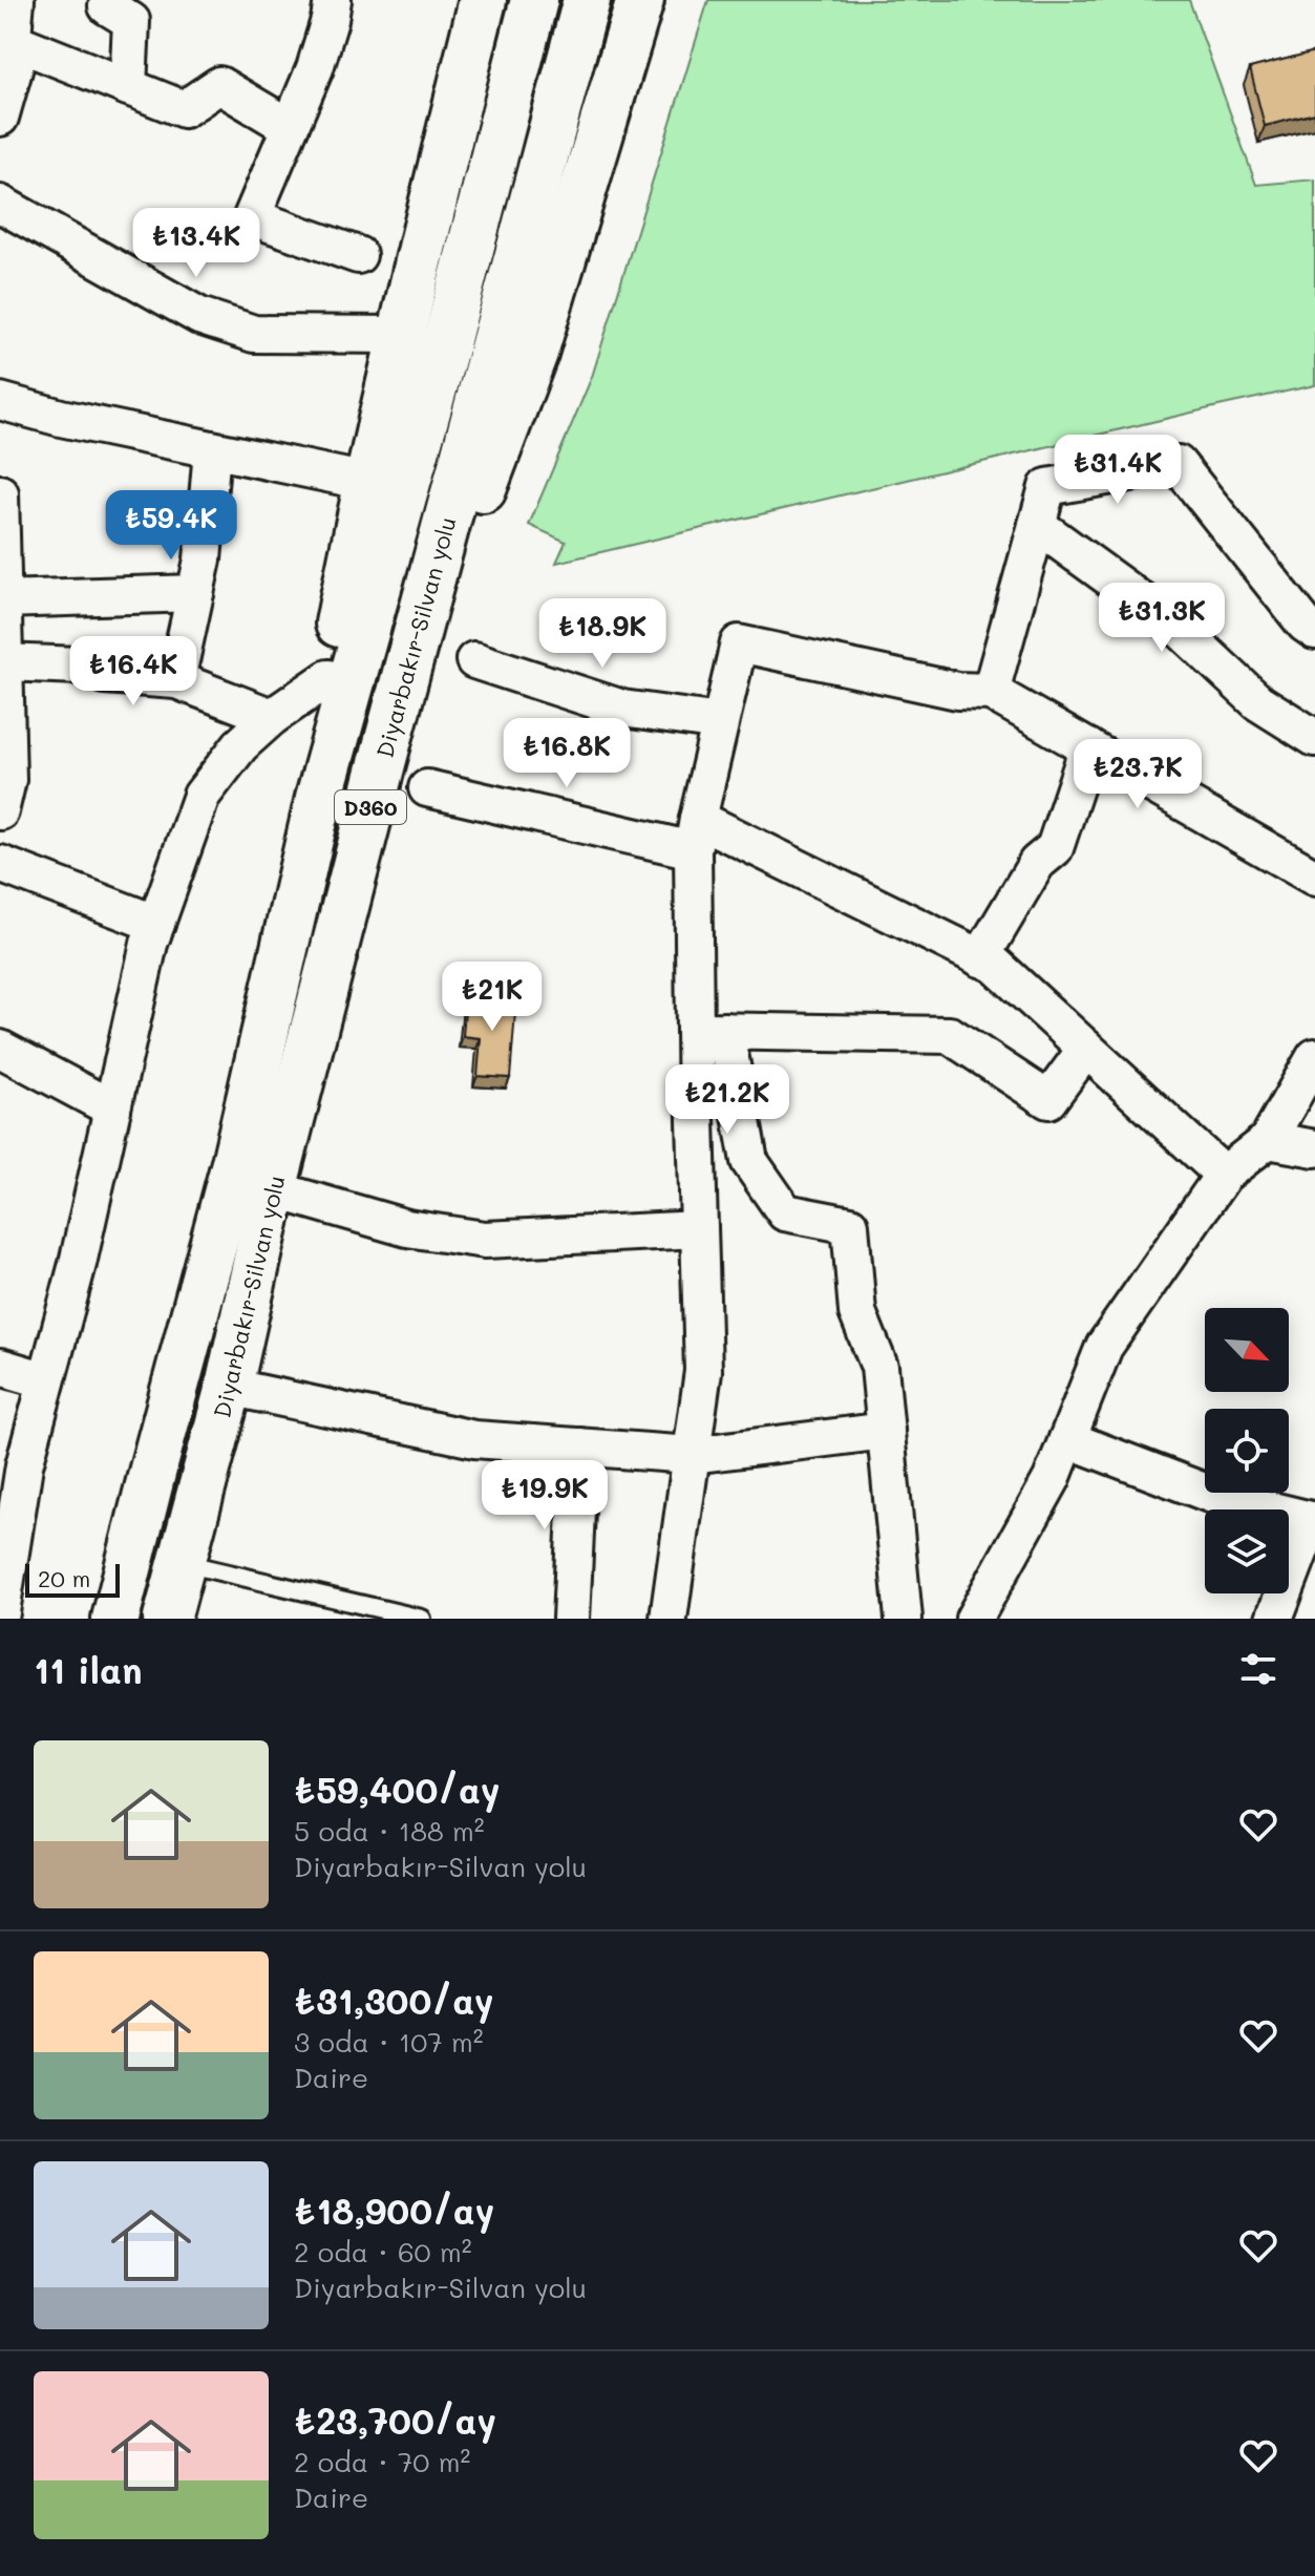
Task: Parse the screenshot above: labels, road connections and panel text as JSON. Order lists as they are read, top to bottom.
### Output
{
  "streets": {
    "highway": ["Diyarbakır-Silvan yolu", "D360"]
  },
  "scale_bar": "20 m",
  "north": "bottom right",
  "page": {
    "price": [
      "₺13.4K",
      "₺31.4K",
      "₺59.4K",
      "₺31.3K",
      "₺18.9K",
      "₺16.4K",
      "₺16.8K",
      "₺23.7K",
      "₺21K",
      "₺21.2K",
      "₺19.9K"
    ],
    "scale": "20 m",
    "heading": "11 ilan",
    "list": [
      {
        "name": "₺59,400/ay",
        "note": "5 oda · 188 m² · Diyarbakır-Silvan yolu"
      },
      {
        "name": "₺31,300/ay",
        "note": "3 oda · 107 m² · Daire"
      },
      {
        "name": "₺18,900/ay",
        "note": "2 oda · 60 m² · Diyarbakır-Silvan yolu"
      },
      {
        "name": "₺23,700/ay",
        "note": "2 oda · 70 m² · Daire"
      }
    ]
  }
}
